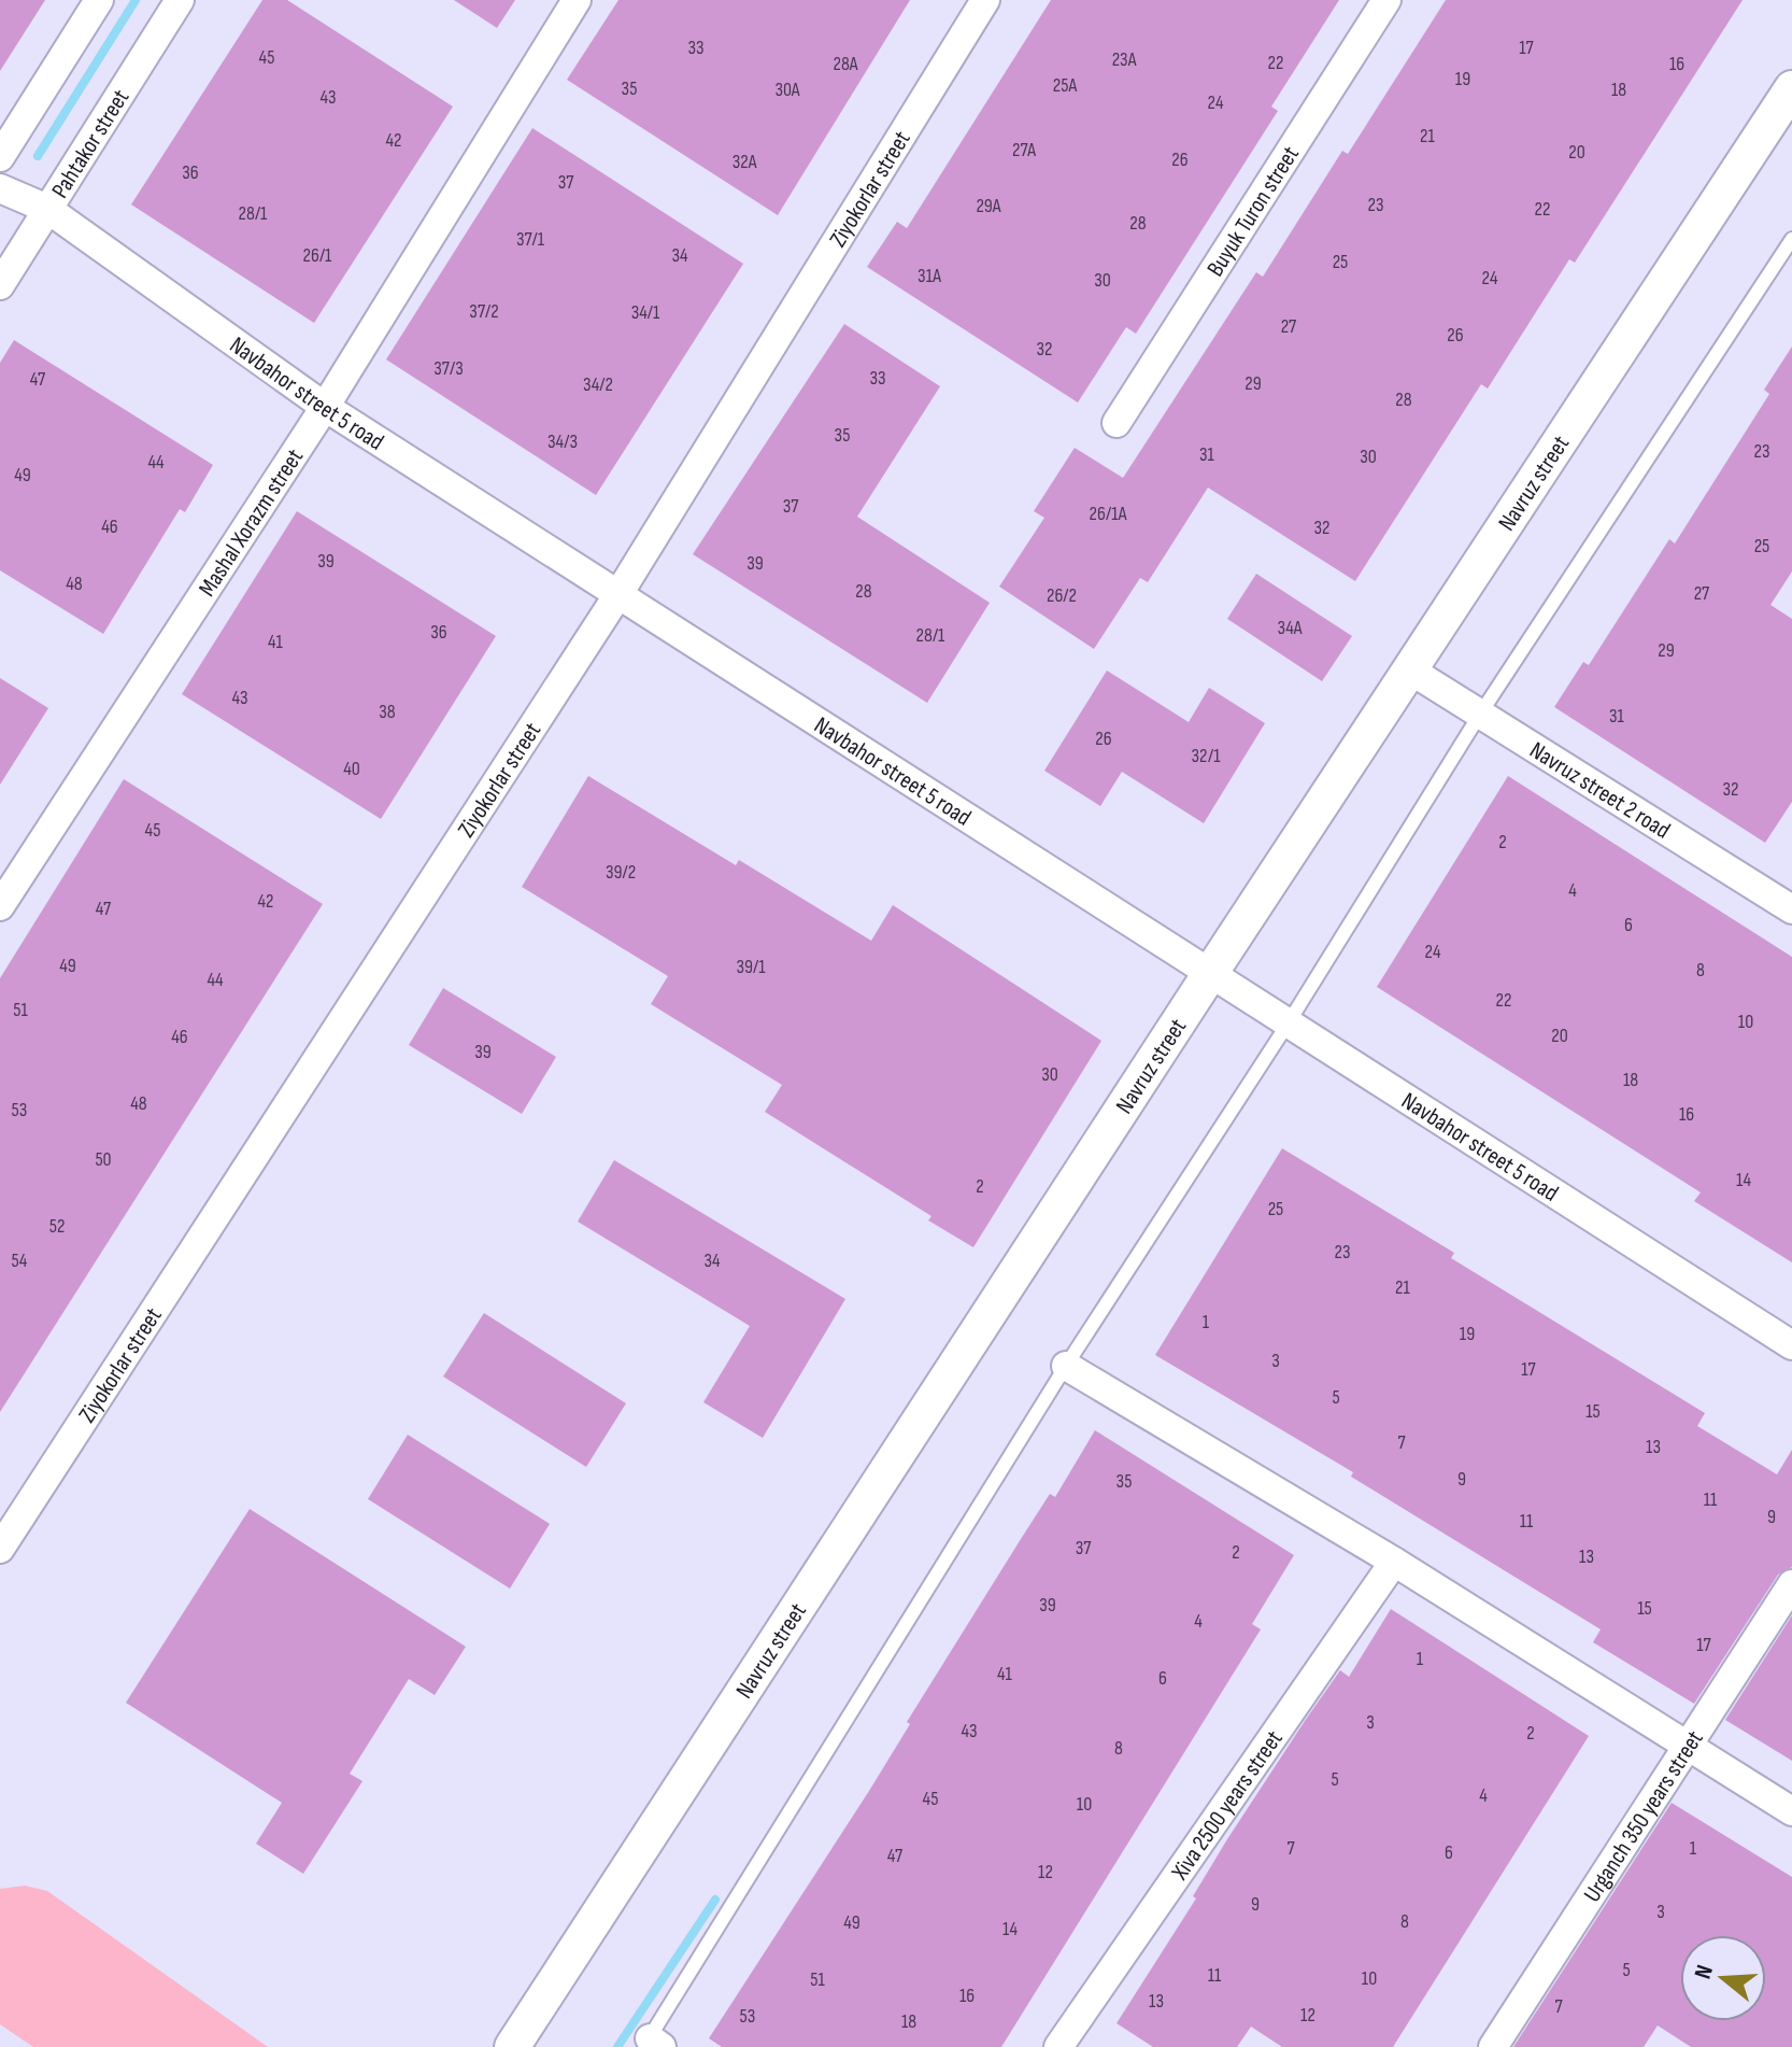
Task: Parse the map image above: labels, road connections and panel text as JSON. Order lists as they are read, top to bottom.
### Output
{
  "streets": {
    "street": [
      "Pahtakor street",
      "Ziyokorlar street",
      "Buyuk Turon street",
      "Navbahor street 5 road",
      "Navruz street",
      "Mashal Xorazm street",
      "Navruz street 2 road",
      "Xiva 2500 years street",
      "Urganch 350 years street"
    ]
  },
  "crossings": [
    ["Pahtakor street", "Navbahor street 5 road"],
    ["Ziyokorlar street", "Navbahor street 5 road"],
    ["Navbahor street 5 road", "Navruz street"],
    ["Navbahor street 5 road", "Mashal Xorazm street"],
    ["Navruz street", "Navruz street 2 road"]
  ],
  "house_numbers": [
    "33",
    "17",
    "45",
    "23A",
    "22",
    "28A",
    "16",
    "19",
    "25A",
    "35",
    "30A",
    "18",
    "43",
    "24",
    "21",
    "42",
    "27A",
    "20",
    "26",
    "32А",
    "36",
    "37",
    "23",
    "29A",
    "22",
    "28/1",
    "28",
    "37/1",
    "26/1",
    "34",
    "25",
    "31A",
    "24",
    "30",
    "37/2",
    "34/1",
    "27",
    "26",
    "32",
    "37/3",
    "33",
    "47",
    "29",
    "34/2",
    "28",
    "35",
    "34/3",
    "23",
    "31",
    "30",
    "44",
    "49",
    "37",
    "26/1A",
    "46",
    "32",
    "25",
    "39",
    "39",
    "48",
    "28",
    "27",
    "26/2",
    "34A",
    "36",
    "28/1",
    "41",
    "29",
    "43",
    "38",
    "31",
    "26",
    "32/1",
    "40",
    "32",
    "45",
    "2",
    "39/2",
    "4",
    "42",
    "47",
    "6",
    "24",
    "49",
    "39/1",
    "8",
    "44",
    "22",
    "51",
    "10",
    "20",
    "46",
    "39",
    "30",
    "18",
    "48",
    "53",
    "16",
    "50",
    "14",
    "2",
    "25",
    "52",
    "23",
    "54",
    "34",
    "21",
    "1",
    "19",
    "3",
    "17",
    "5",
    "15",
    "7",
    "13",
    "9",
    "35",
    "11",
    "9",
    "11",
    "37",
    "2",
    "13",
    "39",
    "15",
    "4",
    "17",
    "1",
    "41",
    "6",
    "3",
    "43",
    "2",
    "8",
    "5",
    "4",
    "45",
    "10",
    "7",
    "1",
    "6",
    "47",
    "12",
    "9",
    "3",
    "8",
    "49",
    "14",
    "5",
    "11",
    "10",
    "51",
    "16",
    "13",
    "7",
    "12",
    "53",
    "18"
  ],
  "north": "left"
}
